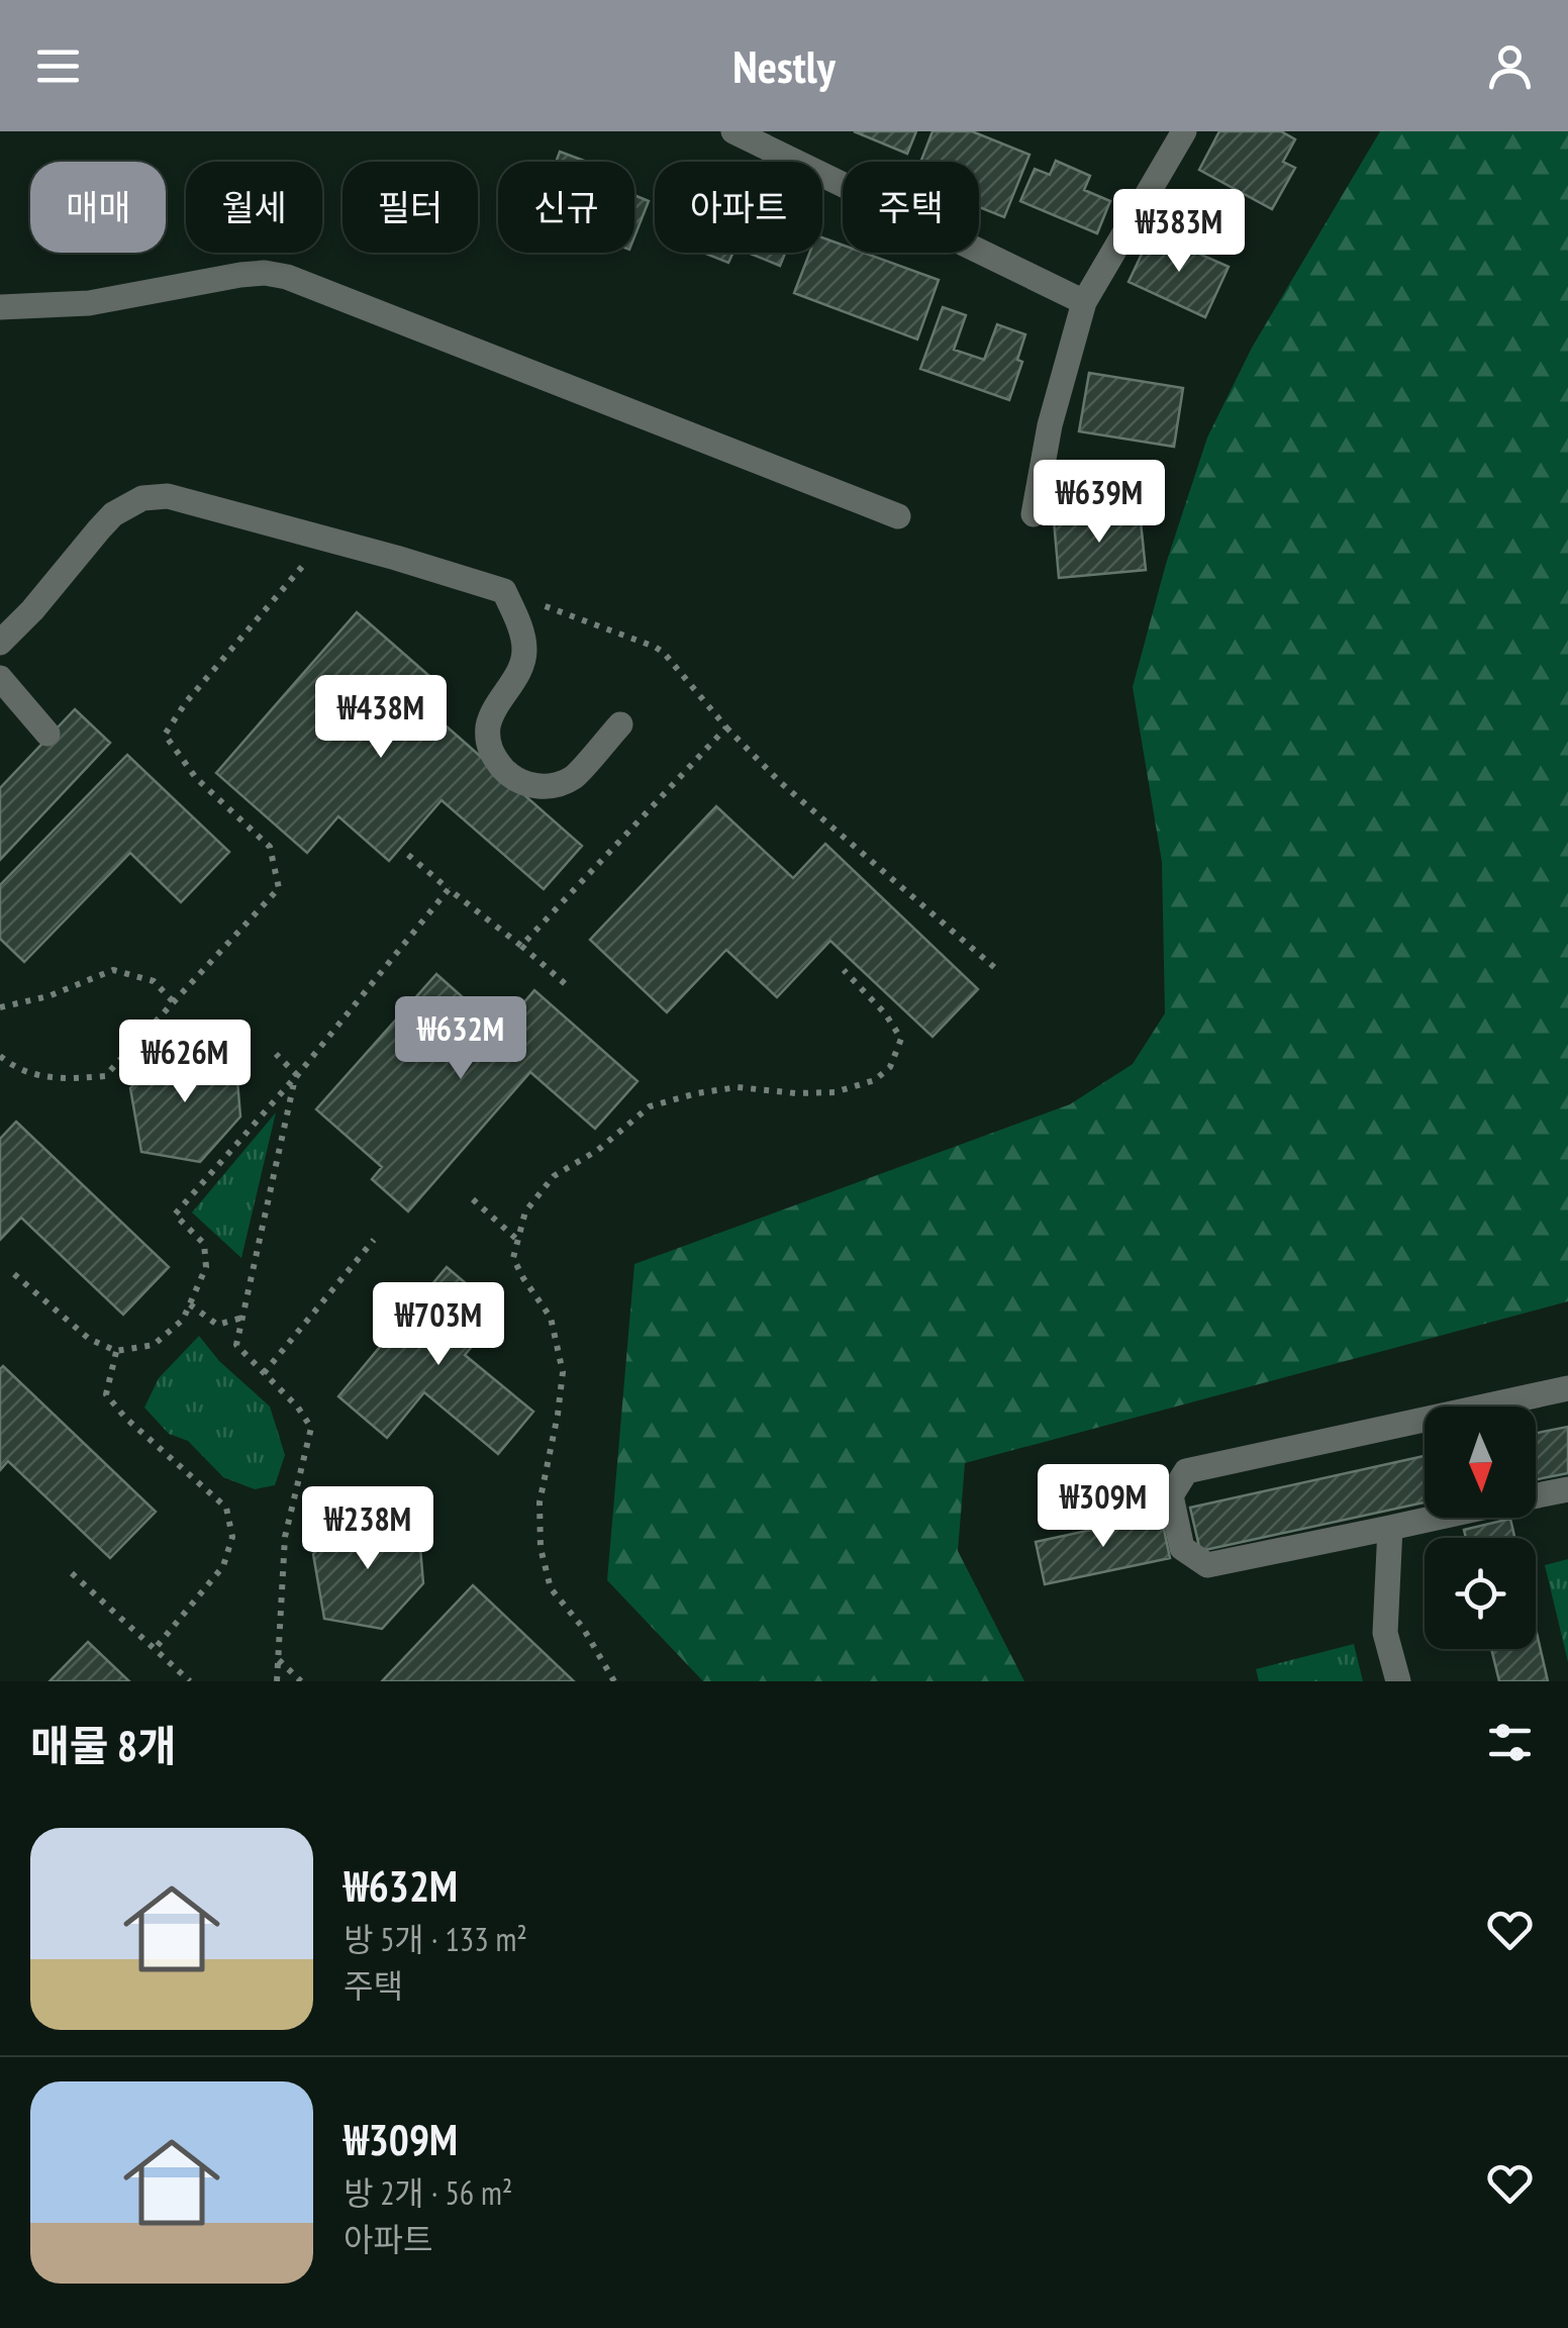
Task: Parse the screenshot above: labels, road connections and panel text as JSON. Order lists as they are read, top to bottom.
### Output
{
  "north": "bottom",
  "page": {
    "header": "Nestly",
    "chip": [
      "매매",
      "월세",
      "필터",
      "신규",
      "아파트",
      "주택"
    ],
    "price": [
      "₩383M",
      "₩639M",
      "₩438M",
      "₩632M",
      "₩626M",
      "₩703M",
      "₩309M",
      "₩238M"
    ],
    "heading": "매물 8개",
    "list": [
      {
        "name": "₩632M",
        "note": "방 5개 · 133 m² · 주택"
      },
      {
        "name": "₩309M",
        "note": "방 2개 · 56 m² · 아파트"
      }
    ]
  }
}
